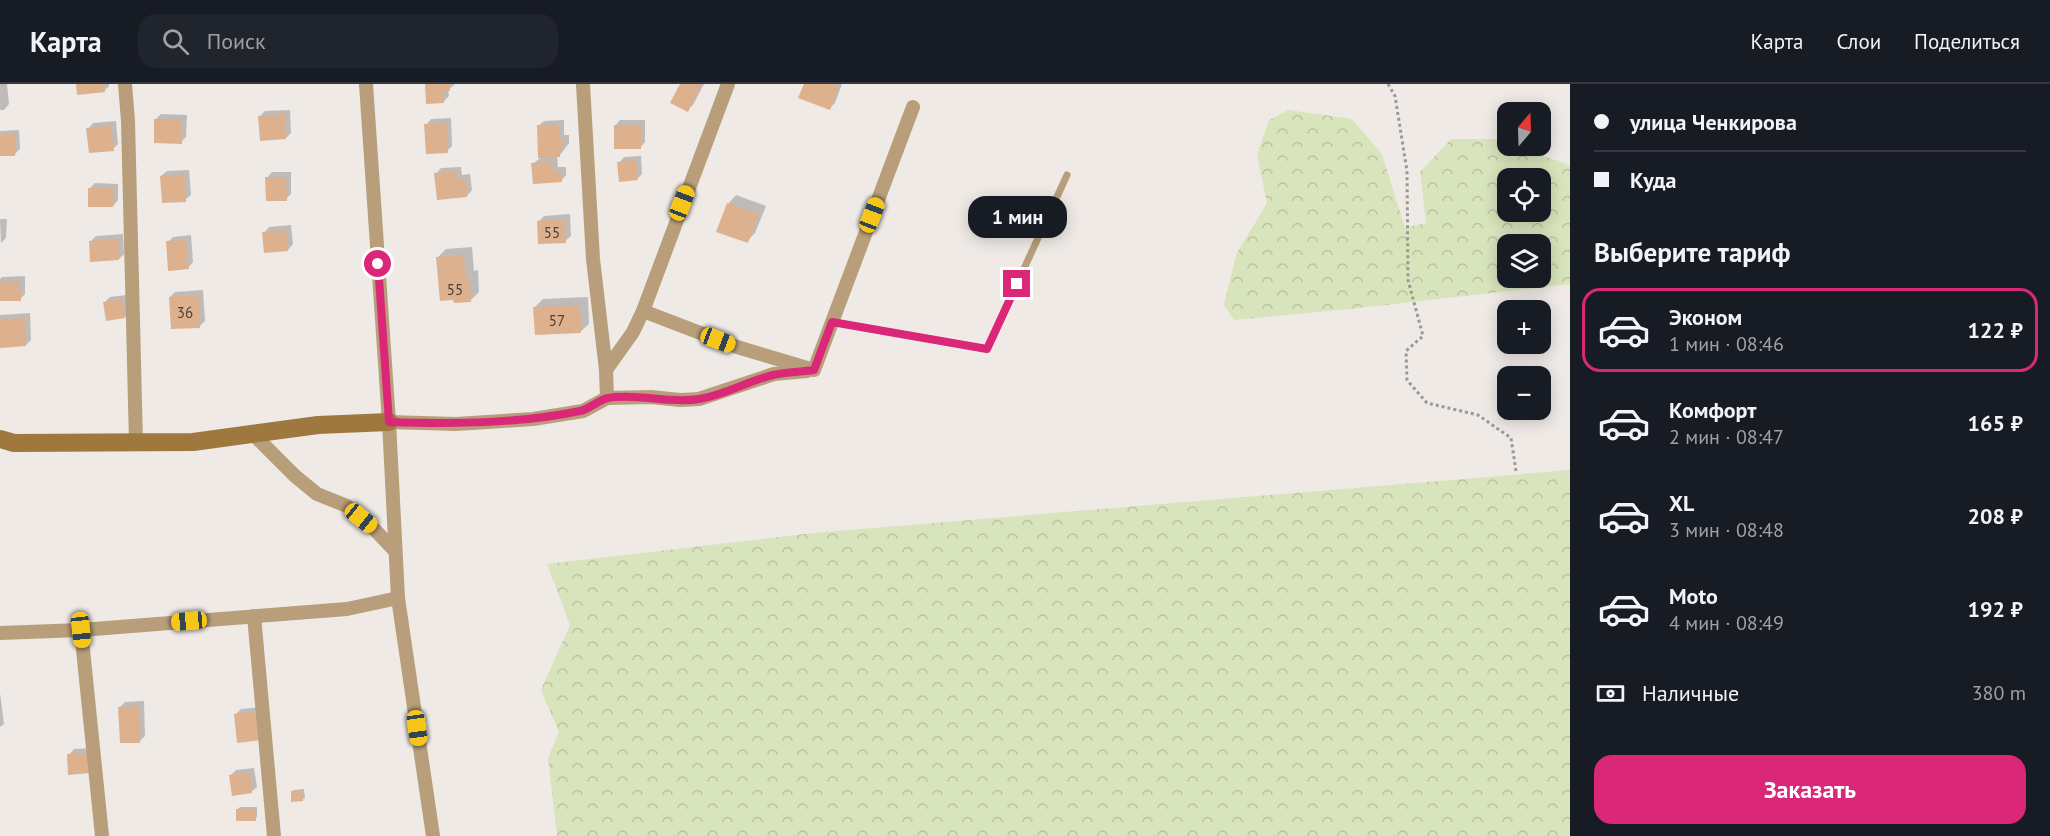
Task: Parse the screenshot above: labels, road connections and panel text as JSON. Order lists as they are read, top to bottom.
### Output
{
  "house_numbers": [
    "55",
    "55",
    "36",
    "57"
  ],
  "north": "top",
  "page": {
    "header": "Карта",
    "search": "Поиск",
    "nav": ["Карта", "Слои", "Поделиться"],
    "banner": ["улица Ченкирова", "Куда"],
    "map_buttons": ["+", "−"],
    "bubble": "1 мин",
    "heading": "Выберите тариф",
    "list": [
      {
        "name": "Эконом",
        "note": "1 мин · 08:46",
        "value": "122 ₽"
      },
      {
        "name": "Комфорт",
        "note": "2 мин · 08:47",
        "value": "165 ₽"
      },
      {
        "name": "XL",
        "note": "3 мин · 08:48",
        "value": "208 ₽"
      },
      {
        "name": "Moto",
        "note": "4 мин · 08:49",
        "value": "192 ₽"
      }
    ],
    "pay": ["Наличные", "380 m"],
    "buttons": "Заказать"
  }
}
